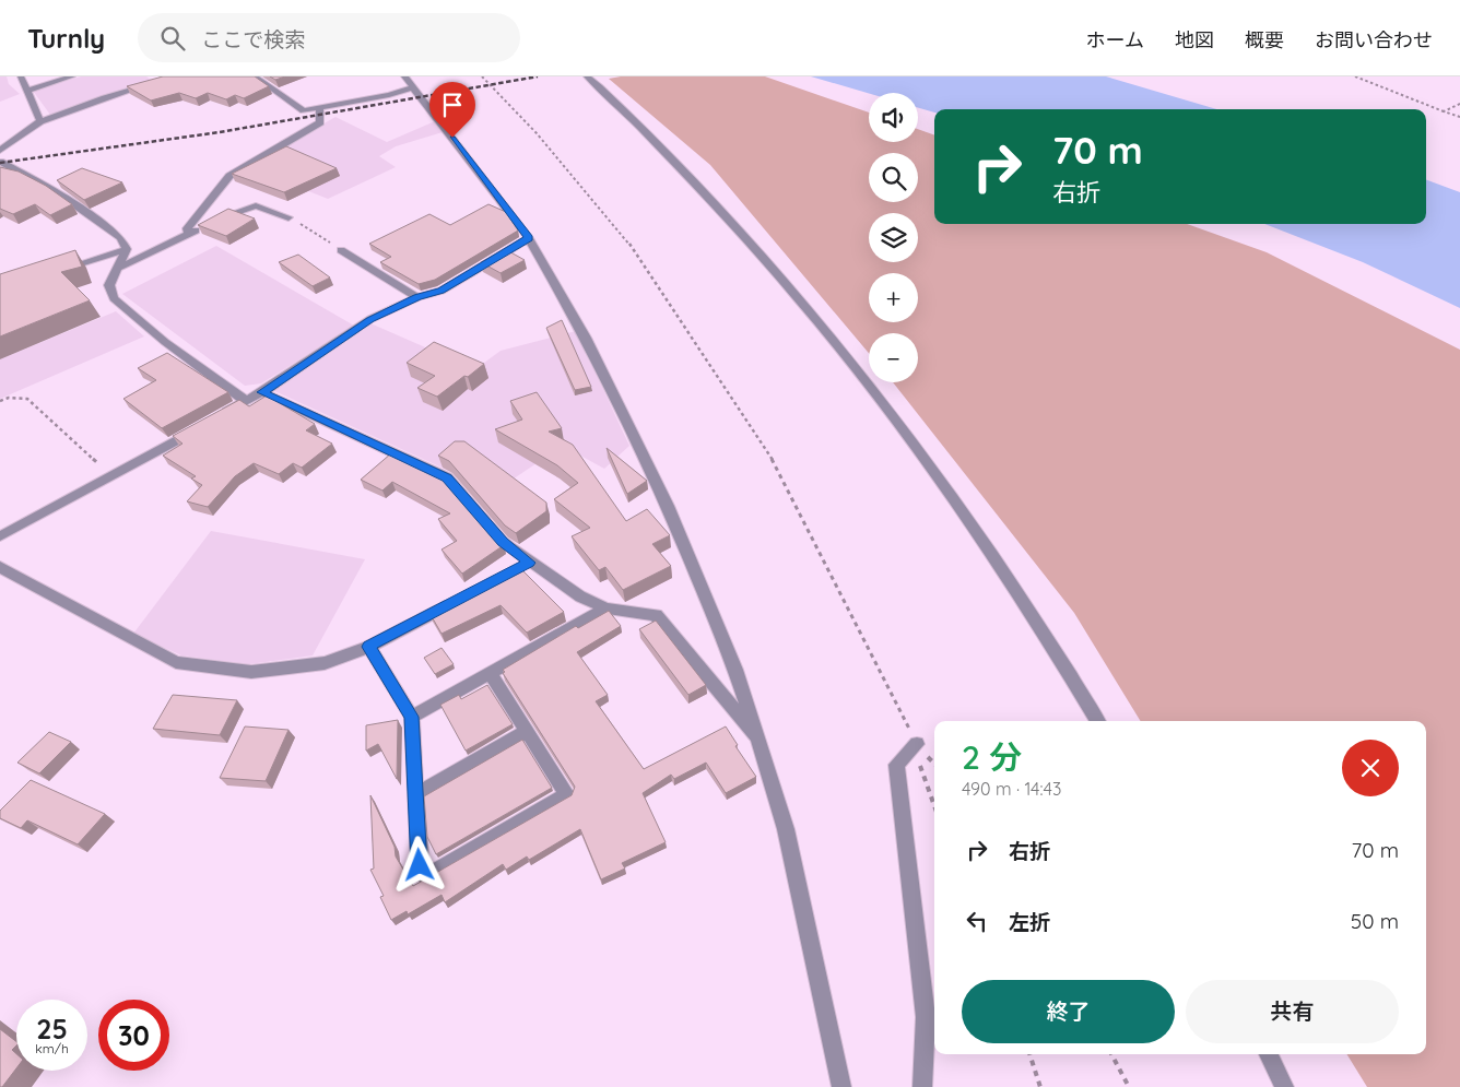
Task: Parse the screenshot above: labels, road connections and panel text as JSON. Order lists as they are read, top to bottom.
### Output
{
  "page": {
    "header": "Turnly",
    "search": "ここで検索",
    "nav": [
      "ホーム",
      "地図",
      "概要",
      "お問い合わせ"
    ],
    "map_buttons": ["+", "−"],
    "turn": ["70 m", "右折"],
    "heading": ["2 分", "490 m · 14:43"],
    "list": [
      {
        "name": "右折",
        "value": "70 m"
      },
      {
        "name": "左折",
        "value": "50 m"
      }
    ],
    "buttons": ["終了", "共有"],
    "speed": "25 km/h",
    "limit": "30"
  }
}
